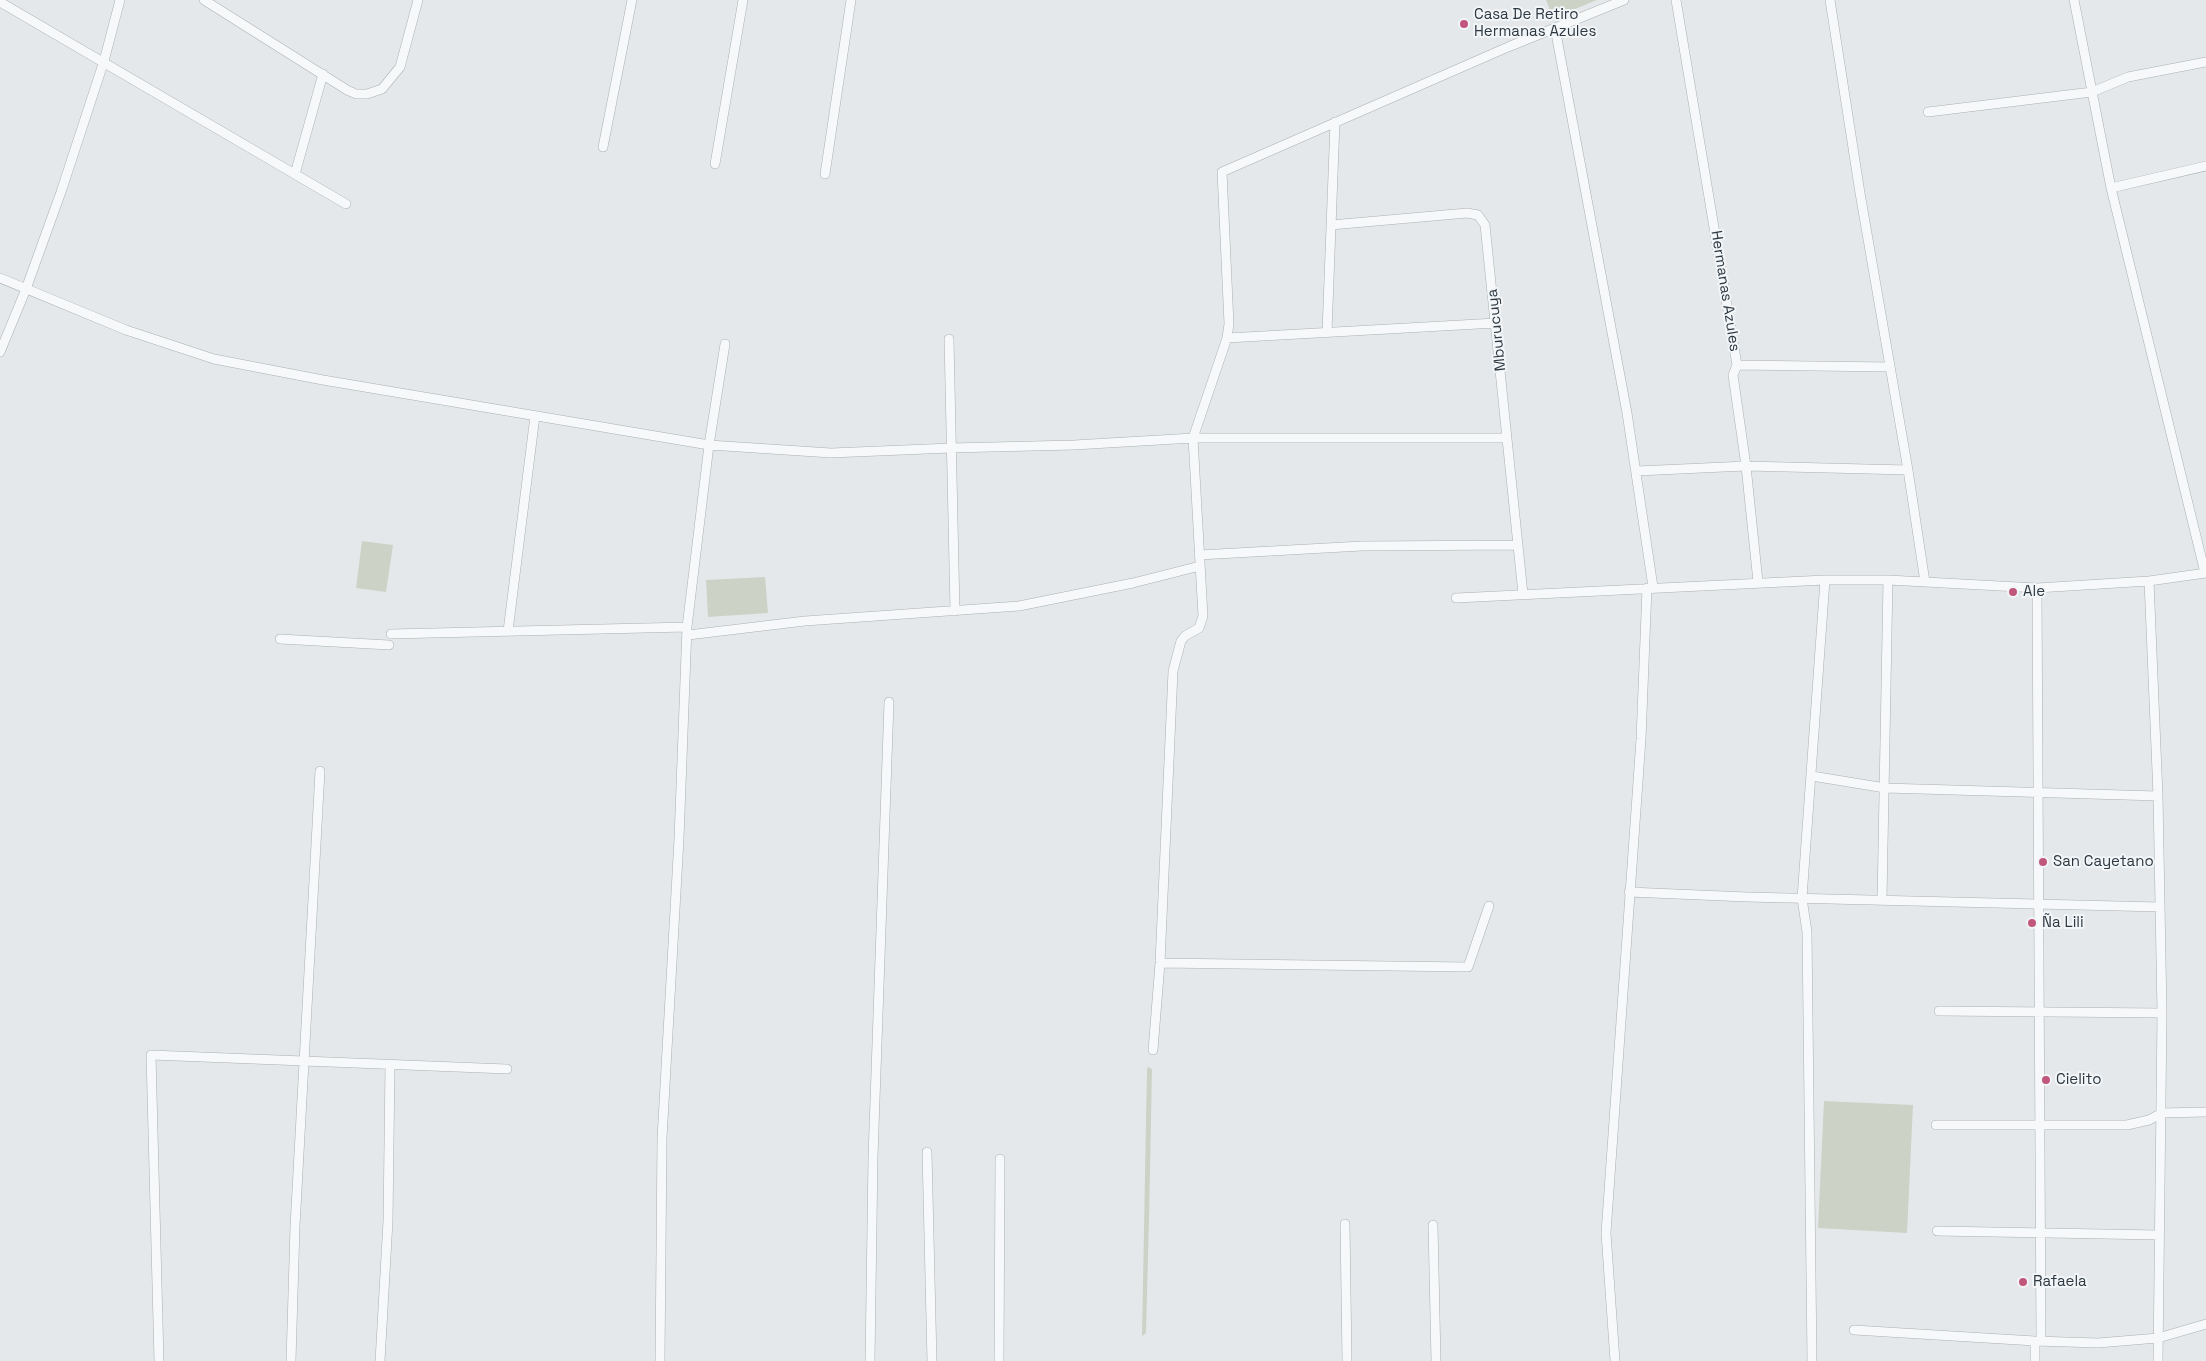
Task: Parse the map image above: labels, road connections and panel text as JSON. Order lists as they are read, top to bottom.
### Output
{
  "streets": {
    "street": ["Hermanas Azules", "Mburucuya"]
  },
  "places": [
    "Casa De Retiro Hermanas Azules",
    "Ale",
    "San Cayetano",
    "Ña Lili",
    "Cielito",
    "Rafaela"
  ]
}
